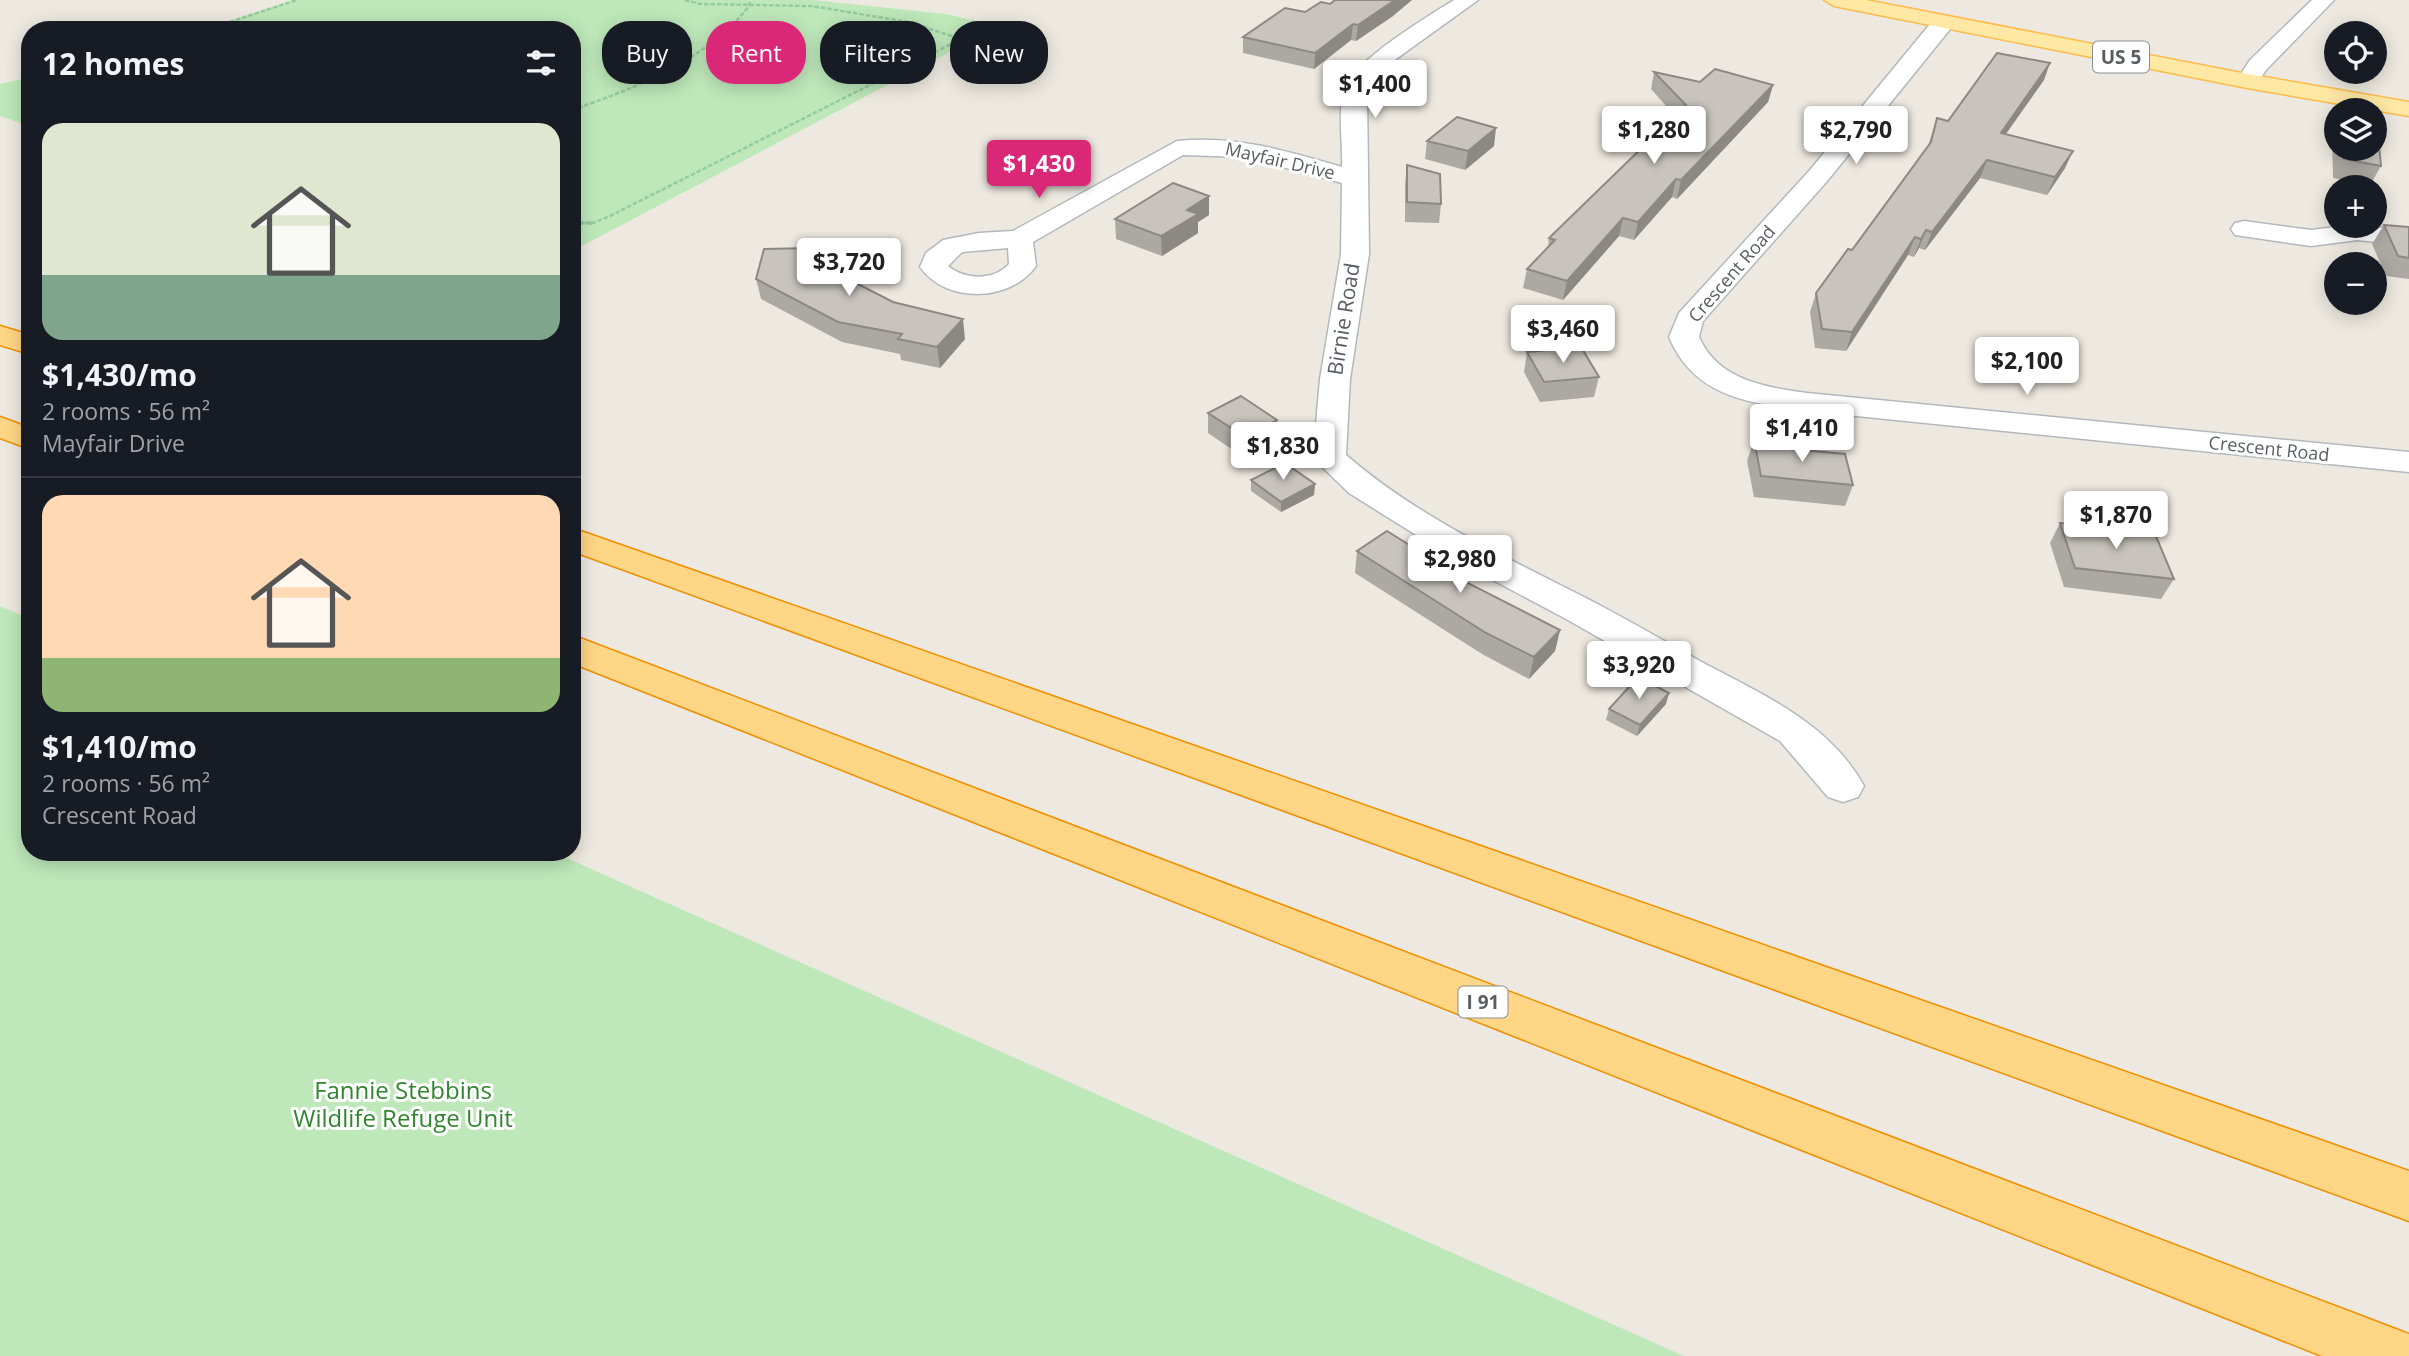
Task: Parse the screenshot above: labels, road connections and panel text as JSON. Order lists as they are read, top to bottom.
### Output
{
  "streets": {
    "highway": ["I 91"],
    "main road": ["US 5"],
    "street": ["Mayfair Drive", "Crescent Road", "Birnie Road"]
  },
  "crossings": [
    ["US 5", "Crescent Road"],
    ["Mayfair Drive", "Birnie Road"]
  ],
  "parks": ["Fannie Stebbins Wildlife Refuge Unit"],
  "page": {
    "map_buttons": ["+", "−"],
    "chip": [
      "Buy",
      "Rent",
      "Filters",
      "New"
    ],
    "heading": "12 homes",
    "price": [
      "$1,400",
      "$1,280",
      "$2,790",
      "$1,430",
      "$3,720",
      "$3,460",
      "$2,100",
      "$1,410",
      "$1,830",
      "$1,870",
      "$2,980",
      "$3,920"
    ],
    "list": [
      {
        "name": "$1,430/mo",
        "note": "2 rooms · 56 m² · Mayfair Drive"
      },
      {
        "name": "$1,410/mo",
        "note": "2 rooms · 56 m² · Crescent Road"
      }
    ]
  }
}
